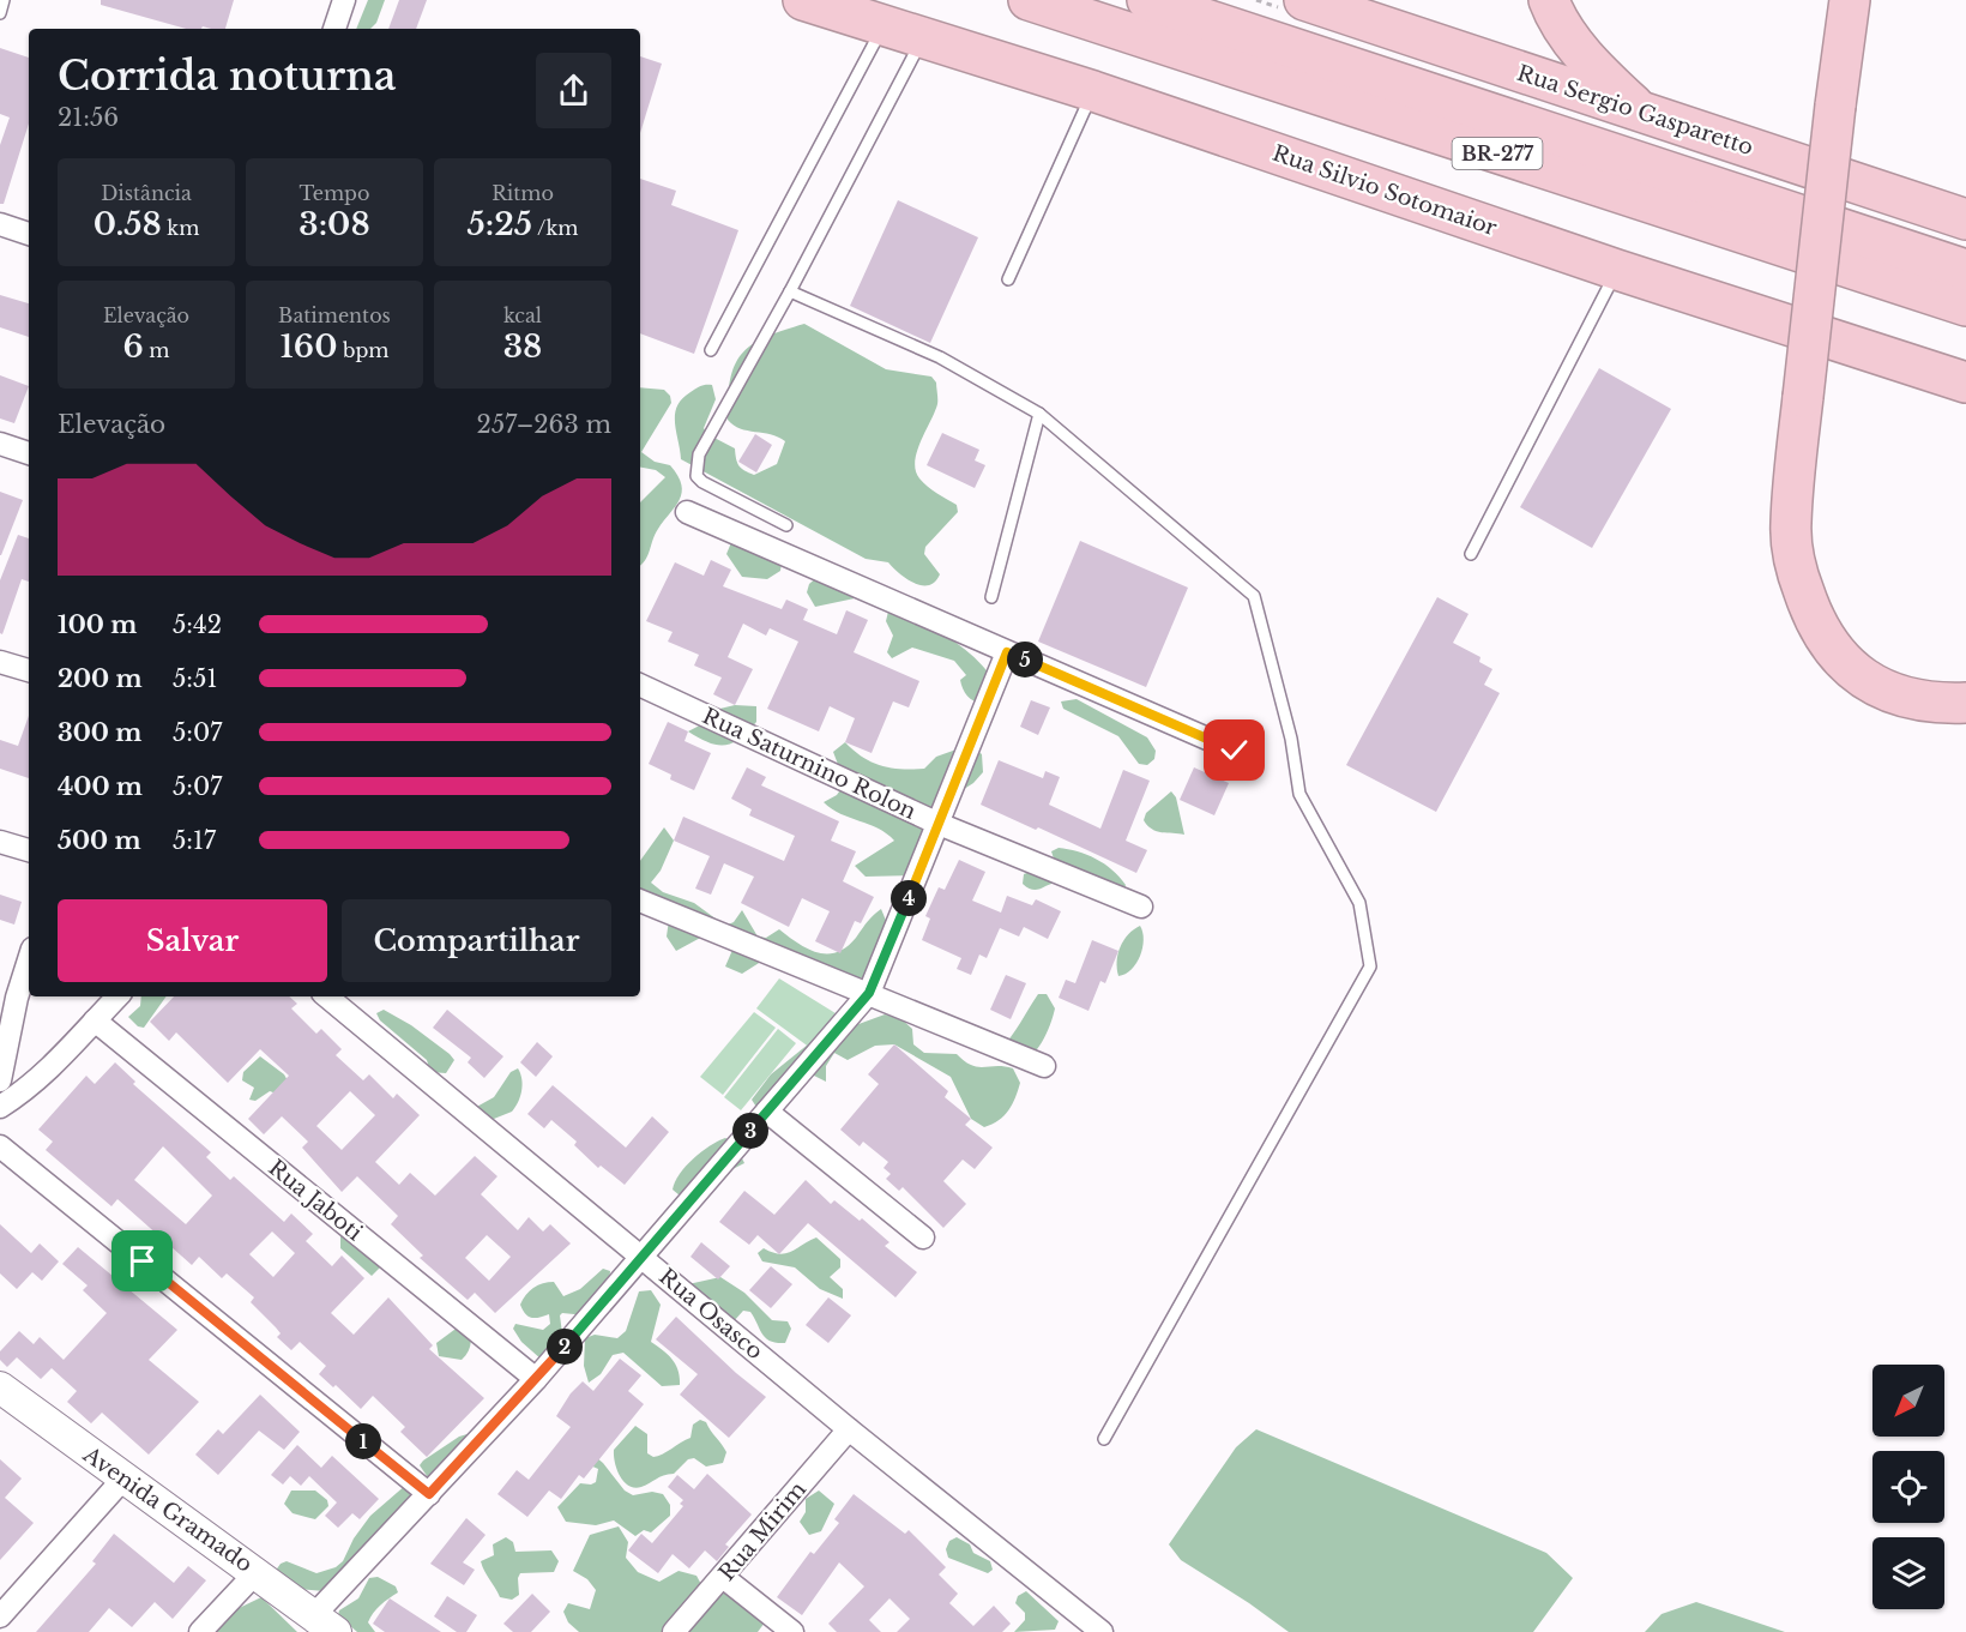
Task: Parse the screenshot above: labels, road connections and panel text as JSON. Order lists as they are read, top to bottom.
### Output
{
  "streets": {
    "highway": ["Rua Sergio Gasparetto", "BR-277", "Rua Silvio Sotomaior"],
    "street": [
      "Rua Saturnino Rolon",
      "Rua Jaboti",
      "Rua Osasco",
      "Avenida Gramado",
      "Rua Mirim"
    ]
  },
  "crossings": [
    ["Rua Osasco", "Rua Mirim"]
  ],
  "north": "bottom left",
  "page": {
    "heading": ["Corrida noturna", "21:56"],
    "stats": [
      ["Distância", "0.58 km"],
      ["Tempo", "3:08"],
      ["Ritmo", "5:25 /km"],
      ["Elevação", "6 m"],
      ["Batimentos", "160 bpm"],
      ["kcal", "38"]
    ],
    "chart": ["Elevação", "257–263 m"],
    "list": [
      {
        "name": "100 m",
        "note": "5:42"
      },
      {
        "name": "200 m",
        "note": "5:51"
      },
      {
        "name": "300 m",
        "note": "5:07"
      },
      {
        "name": "400 m",
        "note": "5:07"
      },
      {
        "name": "500 m",
        "note": "5:17"
      }
    ],
    "pins": [
      "5",
      "4",
      "3",
      "2",
      "1"
    ],
    "buttons": ["Salvar", "Compartilhar"]
  }
}
